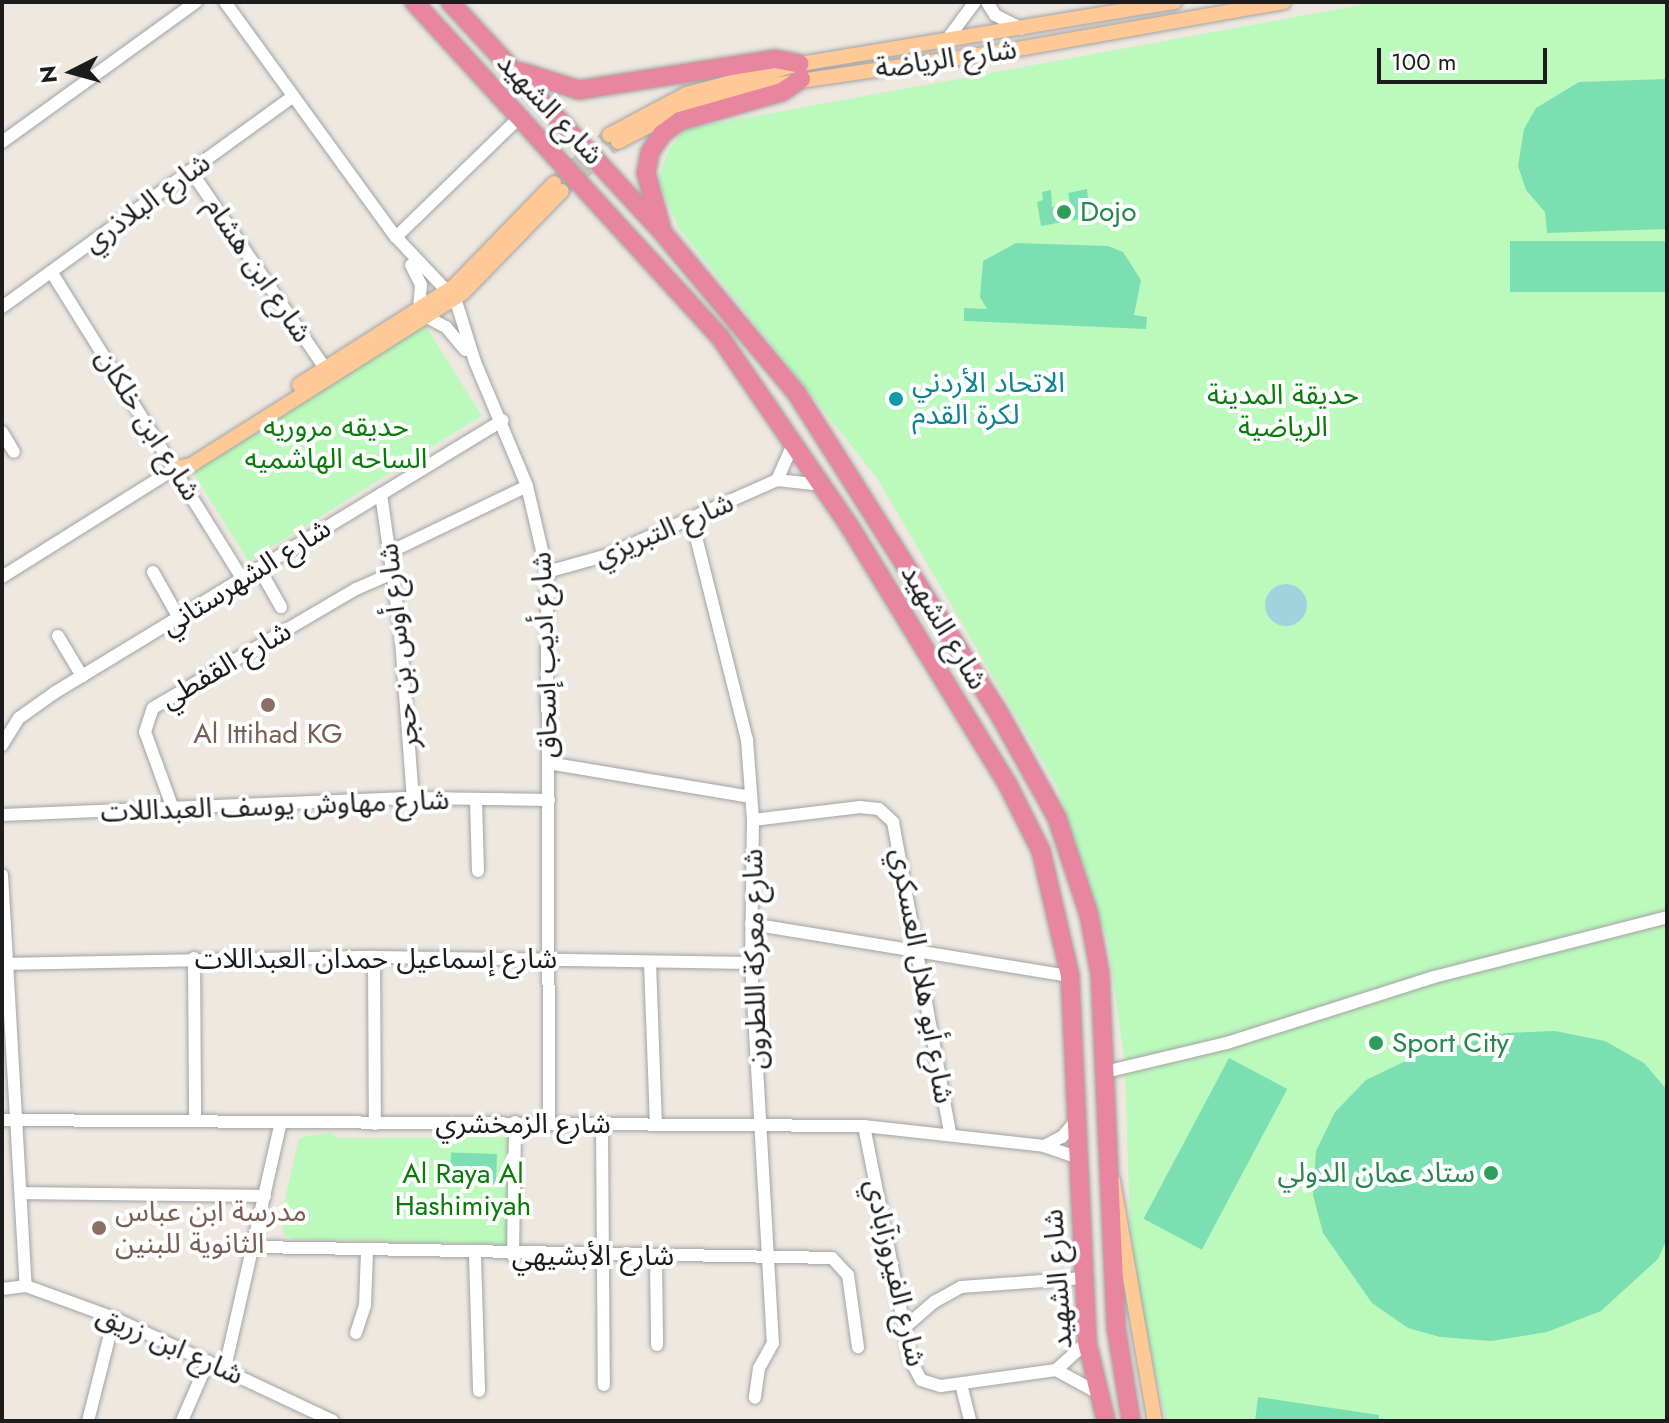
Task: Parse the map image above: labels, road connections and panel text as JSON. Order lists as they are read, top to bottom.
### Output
{
  "streets": {
    "highway": ["شارع الشهيد"],
    "main road": ["شارع الرياضة"],
    "street": [
      "شارع البلاذري",
      "شارع ابن هشام",
      "شارع ابن خلكان",
      "شارع التبريزي",
      "شارع الشهرستاني",
      "شارع أوس بن حجر",
      "شارع أديب إسحاق",
      "شارع القفطي",
      "شارع مهاوش يوسف العبداللات",
      "شارع إسماعيل حمدان العبداللات",
      "شارع معركة اللطرون",
      "شارع أبو هلال العسكري",
      "شارع الزمخشري",
      "شارع الأبشيهي",
      "شارع الفيروزآبادي",
      "شارع ابن زريق"
    ]
  },
  "crossings": [
    ["شارع الشهيد", "شارع الزمخشري"],
    ["شارع البلاذري", "شارع ابن هشام"],
    ["شارع البلاذري", "شارع ابن خلكان"],
    ["شارع البلاذري", "شارع أديب إسحاق"],
    ["شارع ابن خلكان", "شارع الشهرستاني"],
    ["شارع التبريزي", "شارع أديب إسحاق"],
    ["شارع التبريزي", "شارع معركة اللطرون"],
    ["شارع الشهرستاني", "شارع أوس بن حجر"],
    ["شارع الشهرستاني", "شارع أديب إسحاق"],
    ["شارع أوس بن حجر", "شارع القفطي"],
    ["شارع أوس بن حجر", "شارع مهاوش يوسف العبداللات"],
    ["شارع أديب إسحاق", "شارع مهاوش يوسف العبداللات"],
    ["شارع أديب إسحاق", "شارع إسماعيل حمدان العبداللات"],
    ["شارع أديب إسحاق", "شارع الزمخشري"],
    ["شارع القفطي", "شارع مهاوش يوسف العبداللات"],
    ["شارع إسماعيل حمدان العبداللات", "شارع معركة اللطرون"],
    ["شارع معركة اللطرون", "شارع أبو هلال العسكري"],
    ["شارع معركة اللطرون", "شارع الزمخشري"],
    ["شارع معركة اللطرون", "شارع الأبشيهي"],
    ["شارع أبو هلال العسكري", "شارع الزمخشري"],
    ["شارع الزمخشري", "شارع الفيروزآبادي"]
  ],
  "parks": ["حديقة المدينة الرياضية", "حديقه مروريه الساحه الهاشميه", "Al Raya Al Hashimiyah"],
  "places": [
    "Dojo",
    "الاتحاد الأردني لكرة القدم",
    "Al Ittihad KG",
    "Sport City",
    "ستاد عمان الدولي",
    "مدرسة ابن عباس الثانوية للبنين"
  ],
  "scale_bar": "100 m",
  "north": "left"
}
